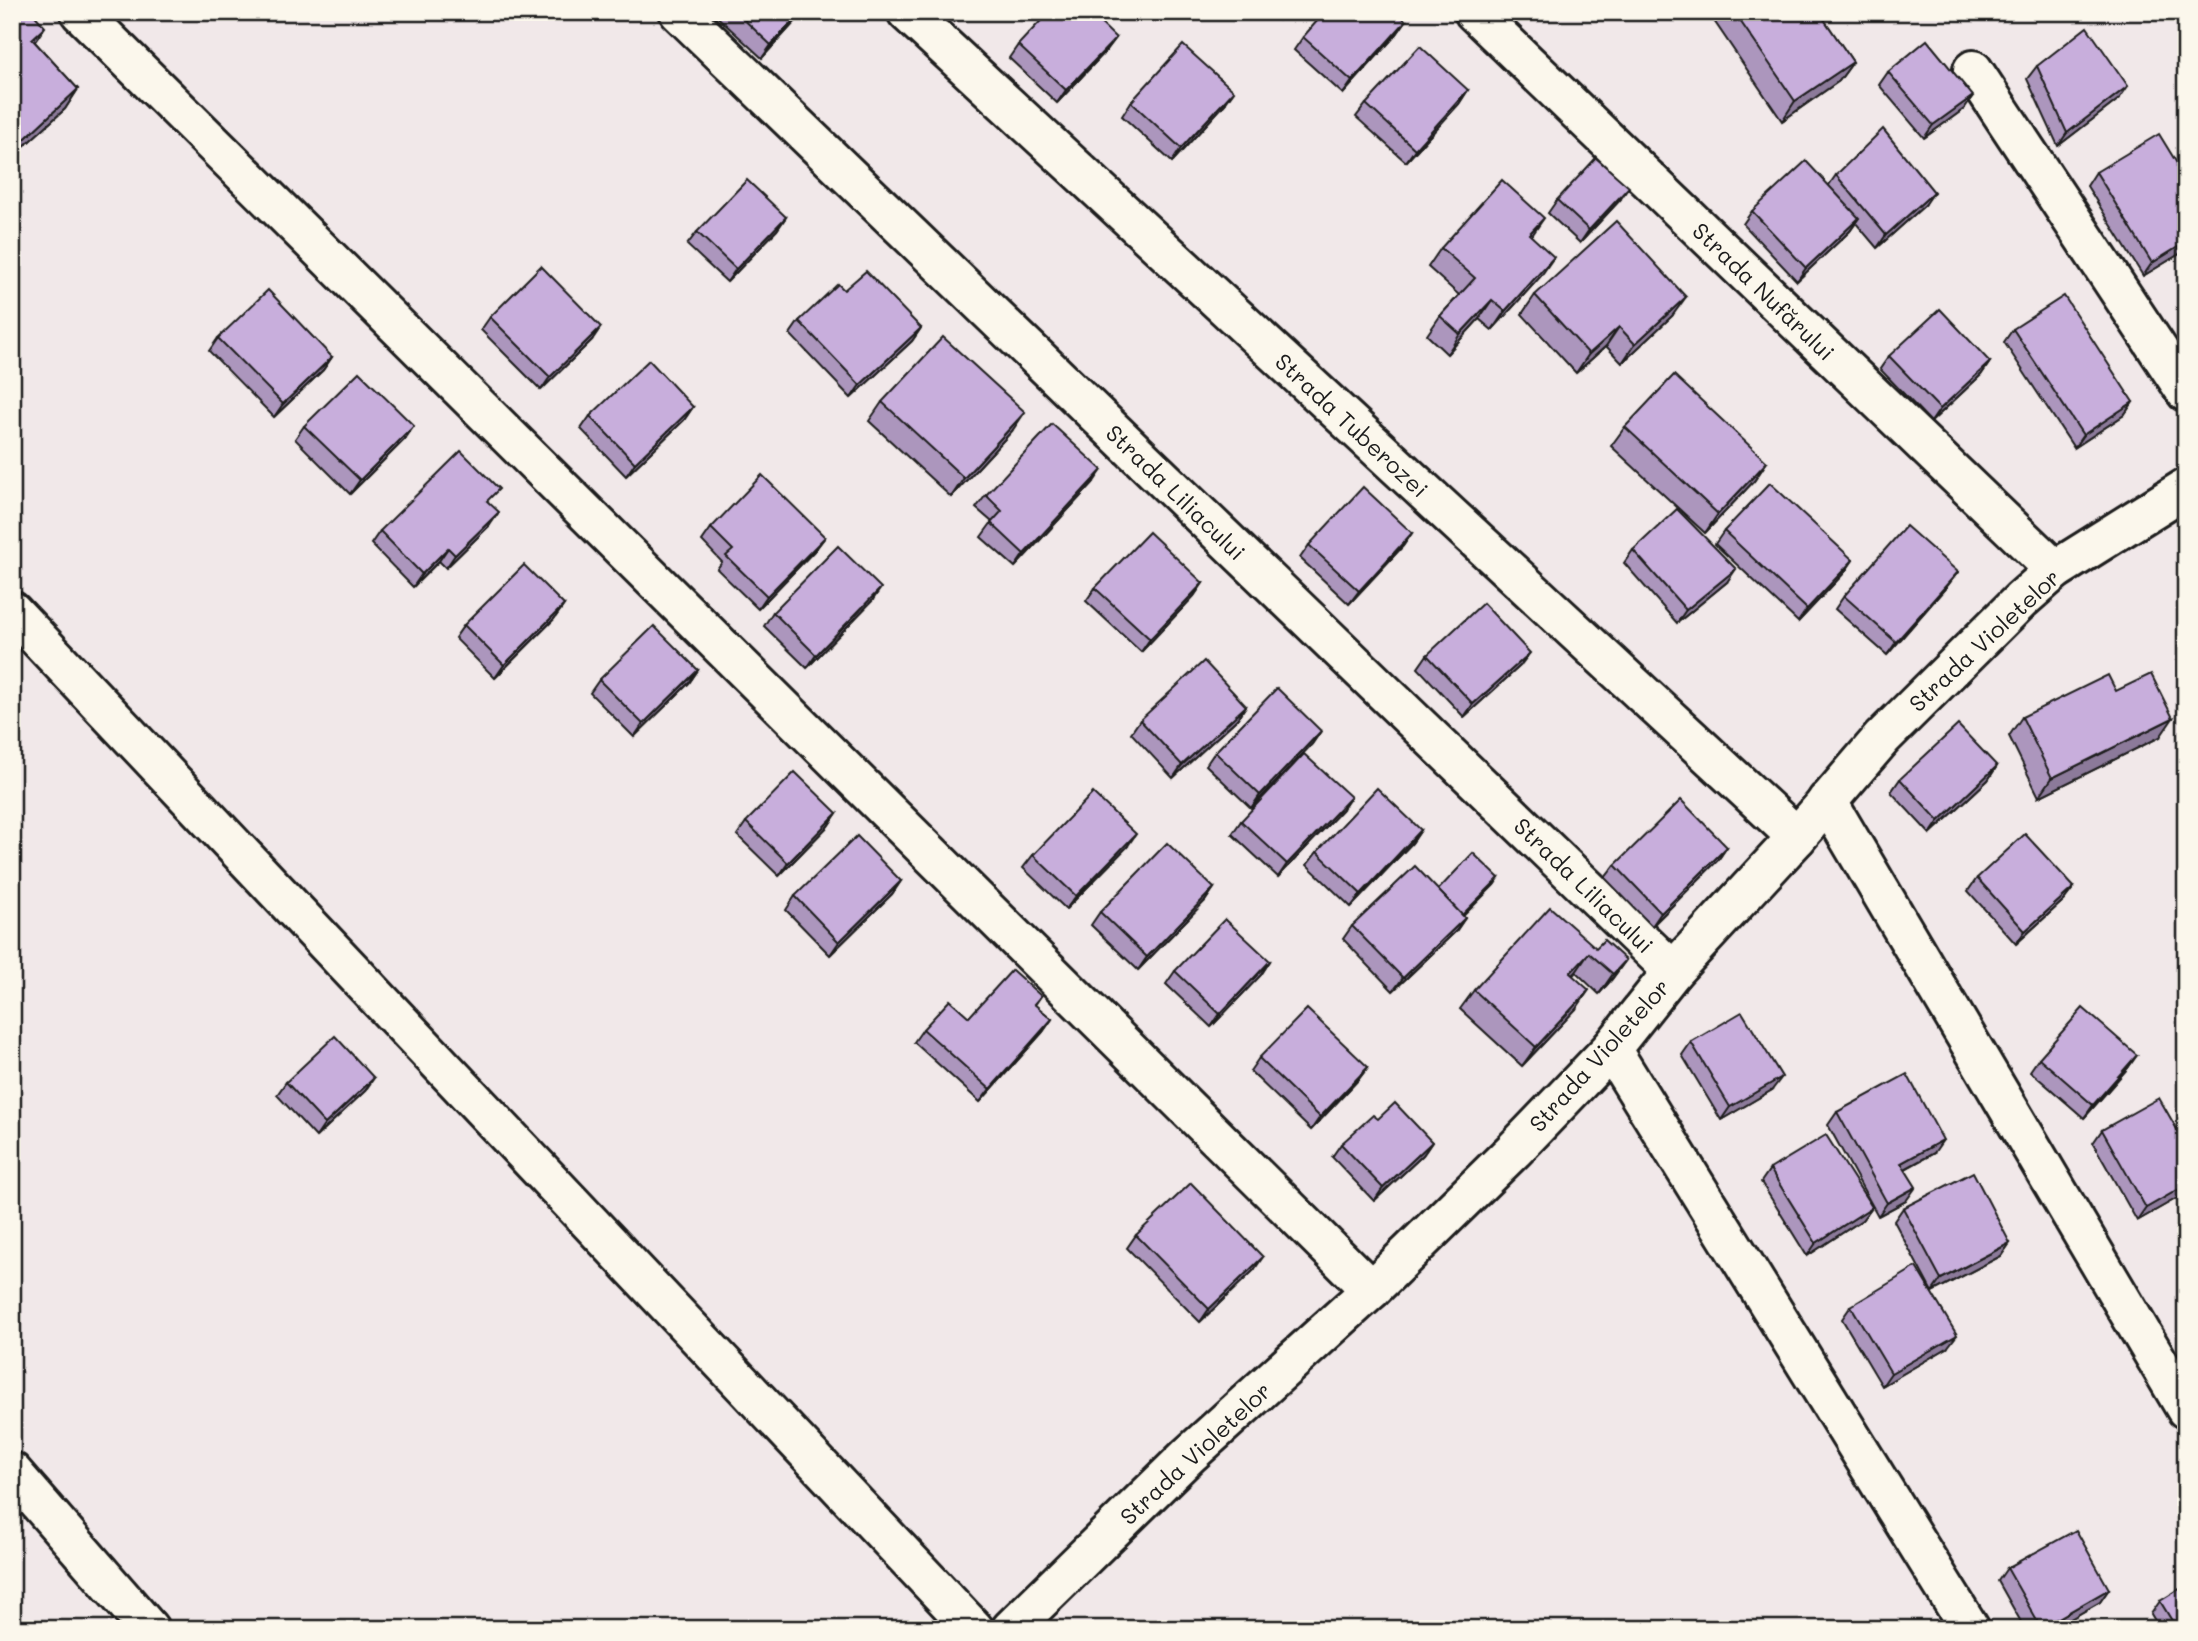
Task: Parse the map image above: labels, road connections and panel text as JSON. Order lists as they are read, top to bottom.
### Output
{
  "streets": {
    "street": [
      "Strada Nufărului",
      "Strada Tuberozei",
      "Strada Liliacului",
      "Strada Violetelor"
    ]
  },
  "crossings": [
    ["Strada Nufărului", "Strada Violetelor"],
    ["Strada Tuberozei", "Strada Violetelor"],
    ["Strada Liliacului", "Strada Violetelor"]
  ]
}
